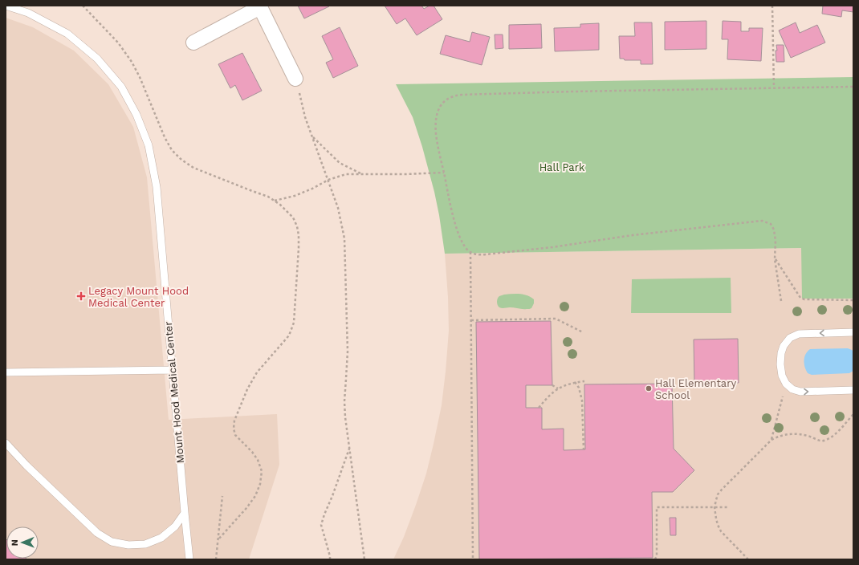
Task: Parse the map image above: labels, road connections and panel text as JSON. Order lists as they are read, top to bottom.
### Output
{
  "streets": {
    "lane": ["Mount Hood Medical Center"]
  },
  "parks": ["Hall Park"],
  "places": {
    "health": ["Legacy Mount Hood Medical Center"],
    "other": ["Hall Elementary School"]
  },
  "north": "left"
}
